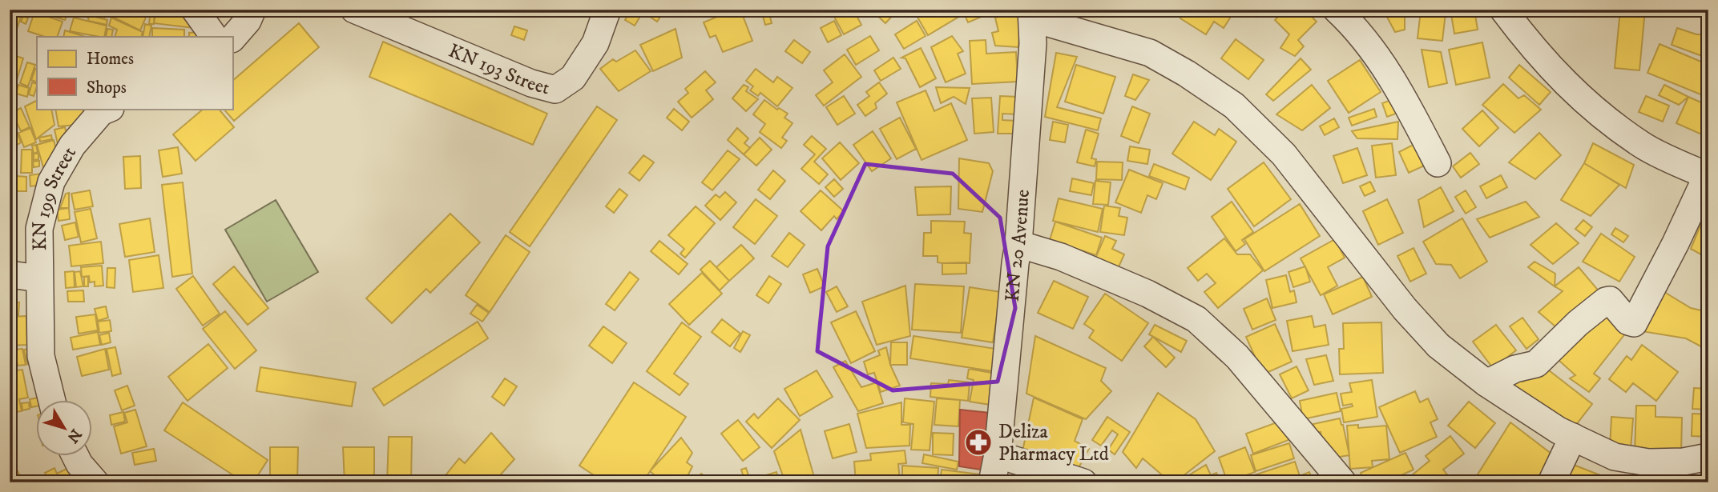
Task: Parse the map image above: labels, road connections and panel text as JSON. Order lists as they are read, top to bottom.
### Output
{
  "streets": {
    "street": ["KN 193 Street", "KN 199 Street", "KN 20 Avenue"]
  },
  "places": {
    "pharmacy": ["Deliza Pharmacy Ltd"]
  },
  "legend": ["Homes", "Shops"],
  "north": "bottom right"
}
